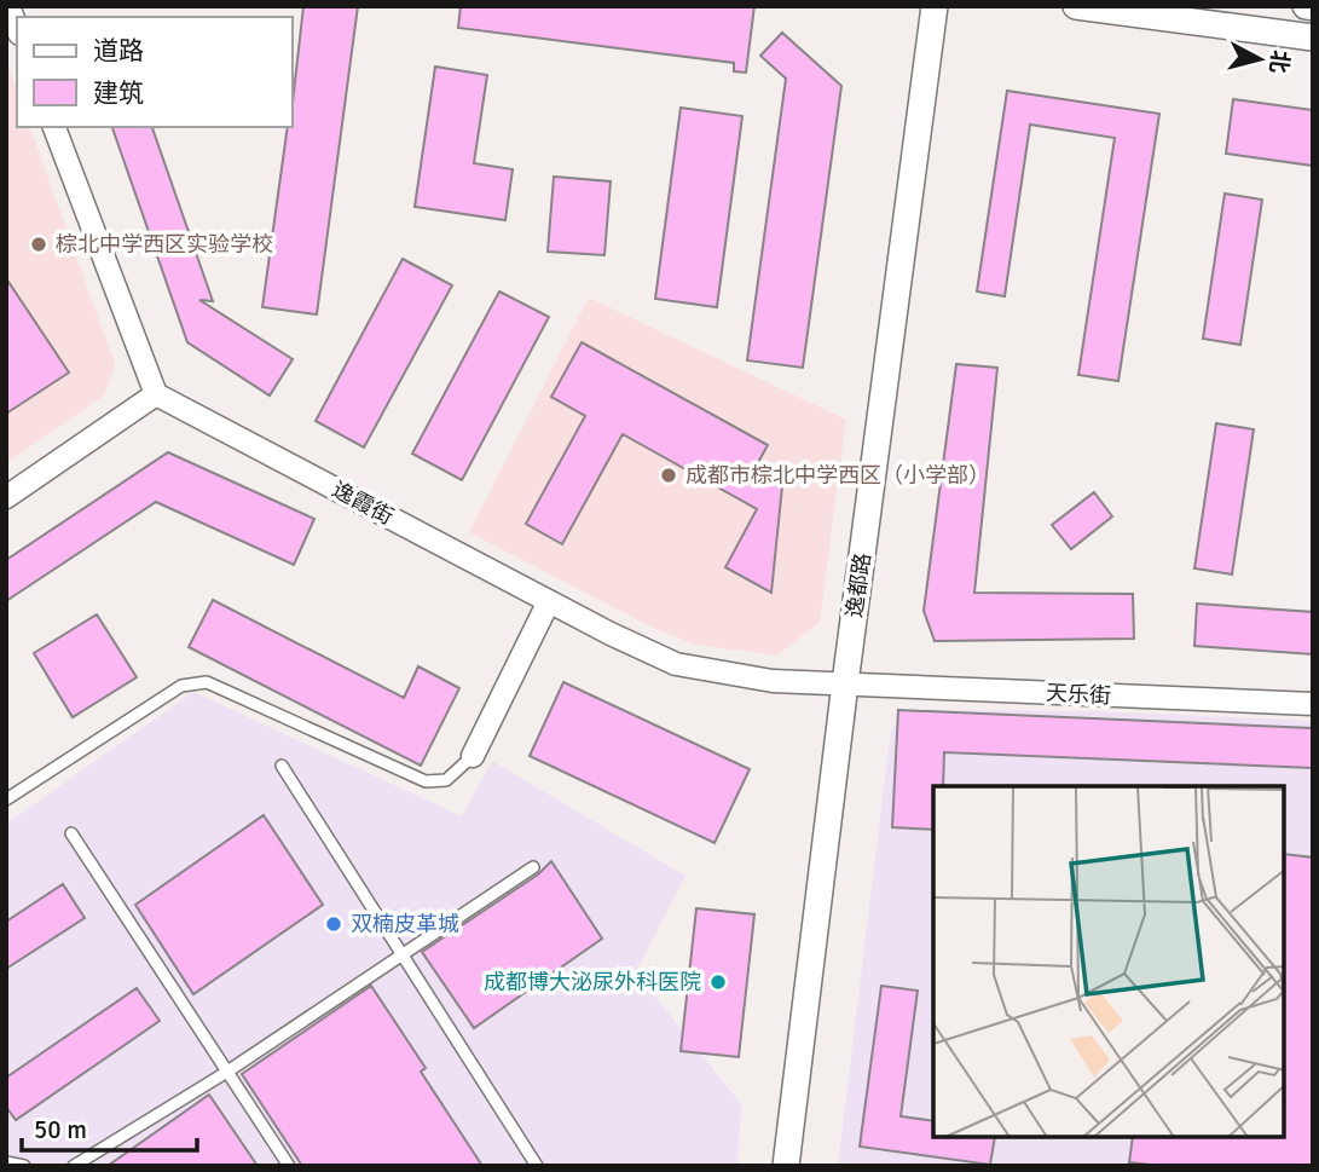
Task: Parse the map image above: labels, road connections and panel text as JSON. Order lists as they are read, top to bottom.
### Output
{
  "streets": {
    "street": ["逸霞街", "逸都路", "天乐街"]
  },
  "crossings": [
    ["逸霞街", "逸都路"],
    ["逸霞街", "天乐街"],
    ["逸都路", "天乐街"]
  ],
  "places": [
    "棕北中学西区实验学校",
    "成都市棕北中学西区（小学部）",
    "双楠皮革城",
    "成都博大泌尿外科医院"
  ],
  "legend": ["道路", "建筑"],
  "scale_bar": "50 m",
  "north": "right"
}
